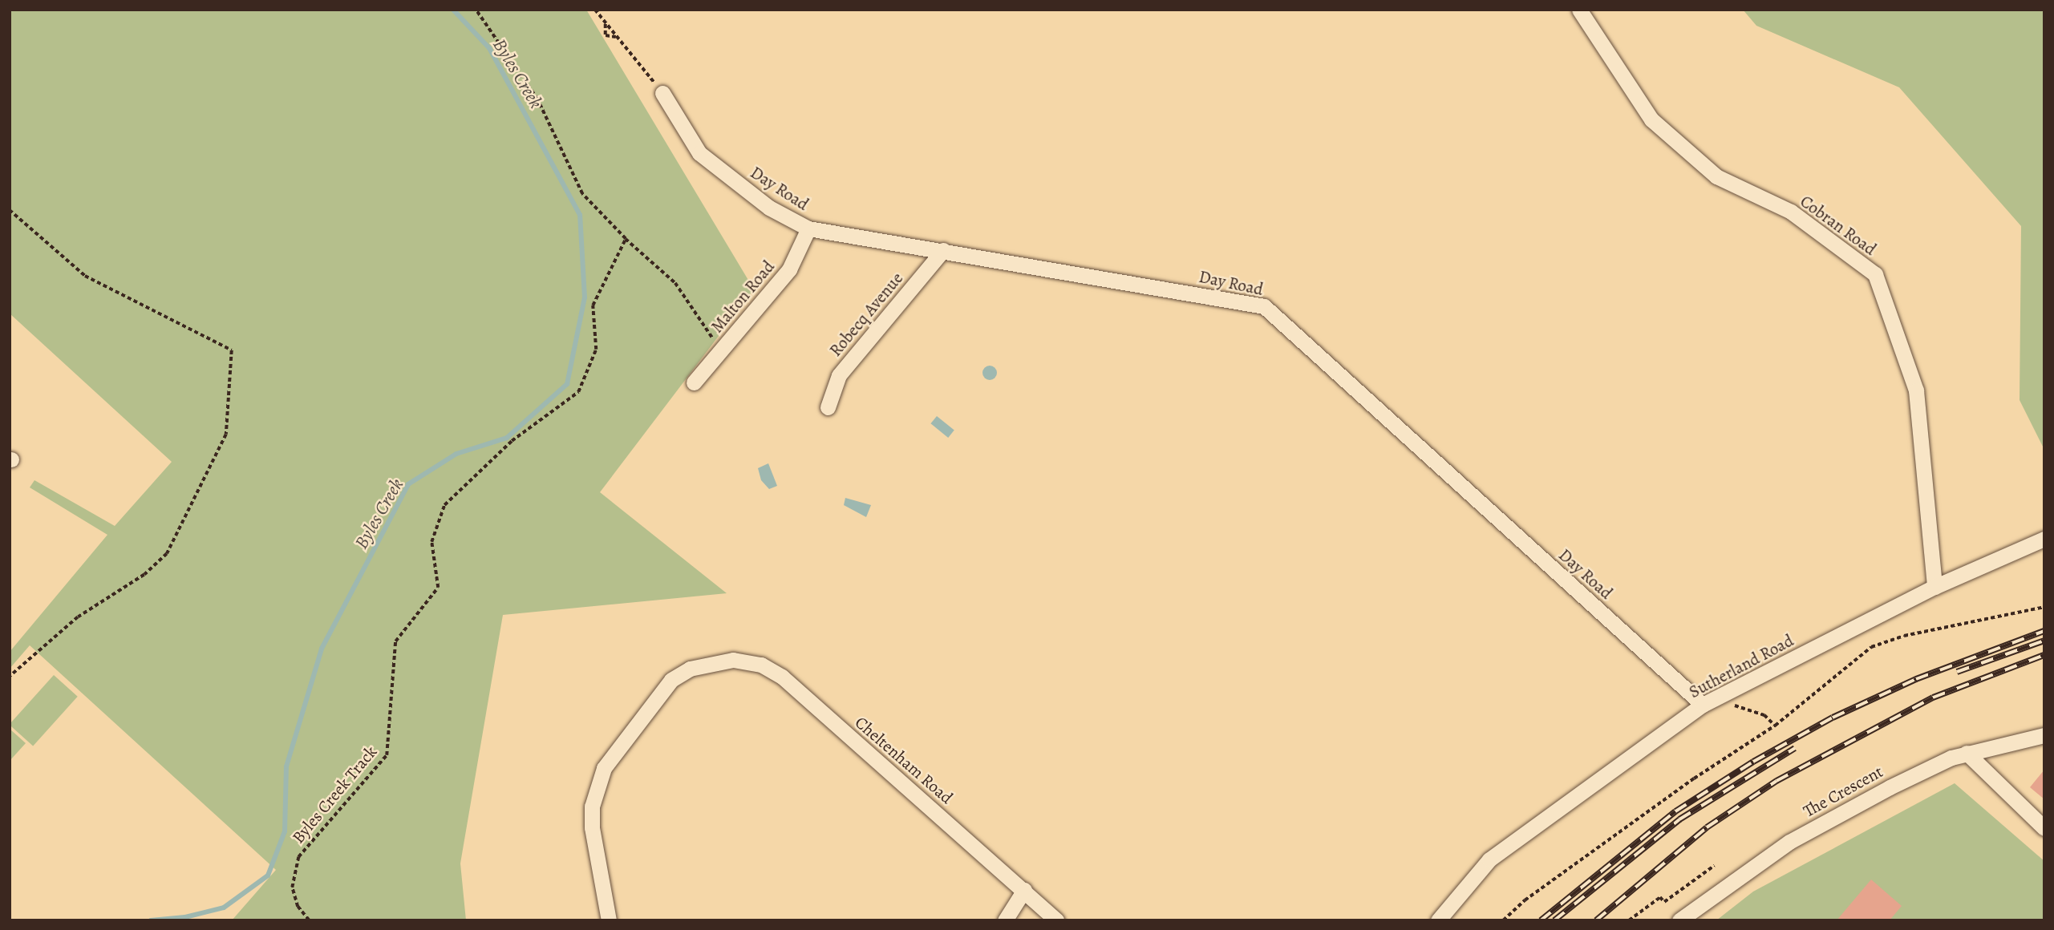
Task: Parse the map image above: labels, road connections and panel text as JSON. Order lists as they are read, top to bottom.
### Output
{
  "streets": {
    "street": [
      "Day Road",
      "Cobran Road",
      "Malton Road",
      "Robecq Avenue",
      "Sutherland Road",
      "Cheltenham Road",
      "The Crescent"
    ],
    "path": ["Byles Creek Track"]
  },
  "crossings": [
    ["Day Road", "Malton Road"],
    ["Day Road", "Robecq Avenue"],
    ["Day Road", "Sutherland Road"],
    ["Cobran Road", "Sutherland Road"]
  ],
  "water": ["Byles Creek"]
}
